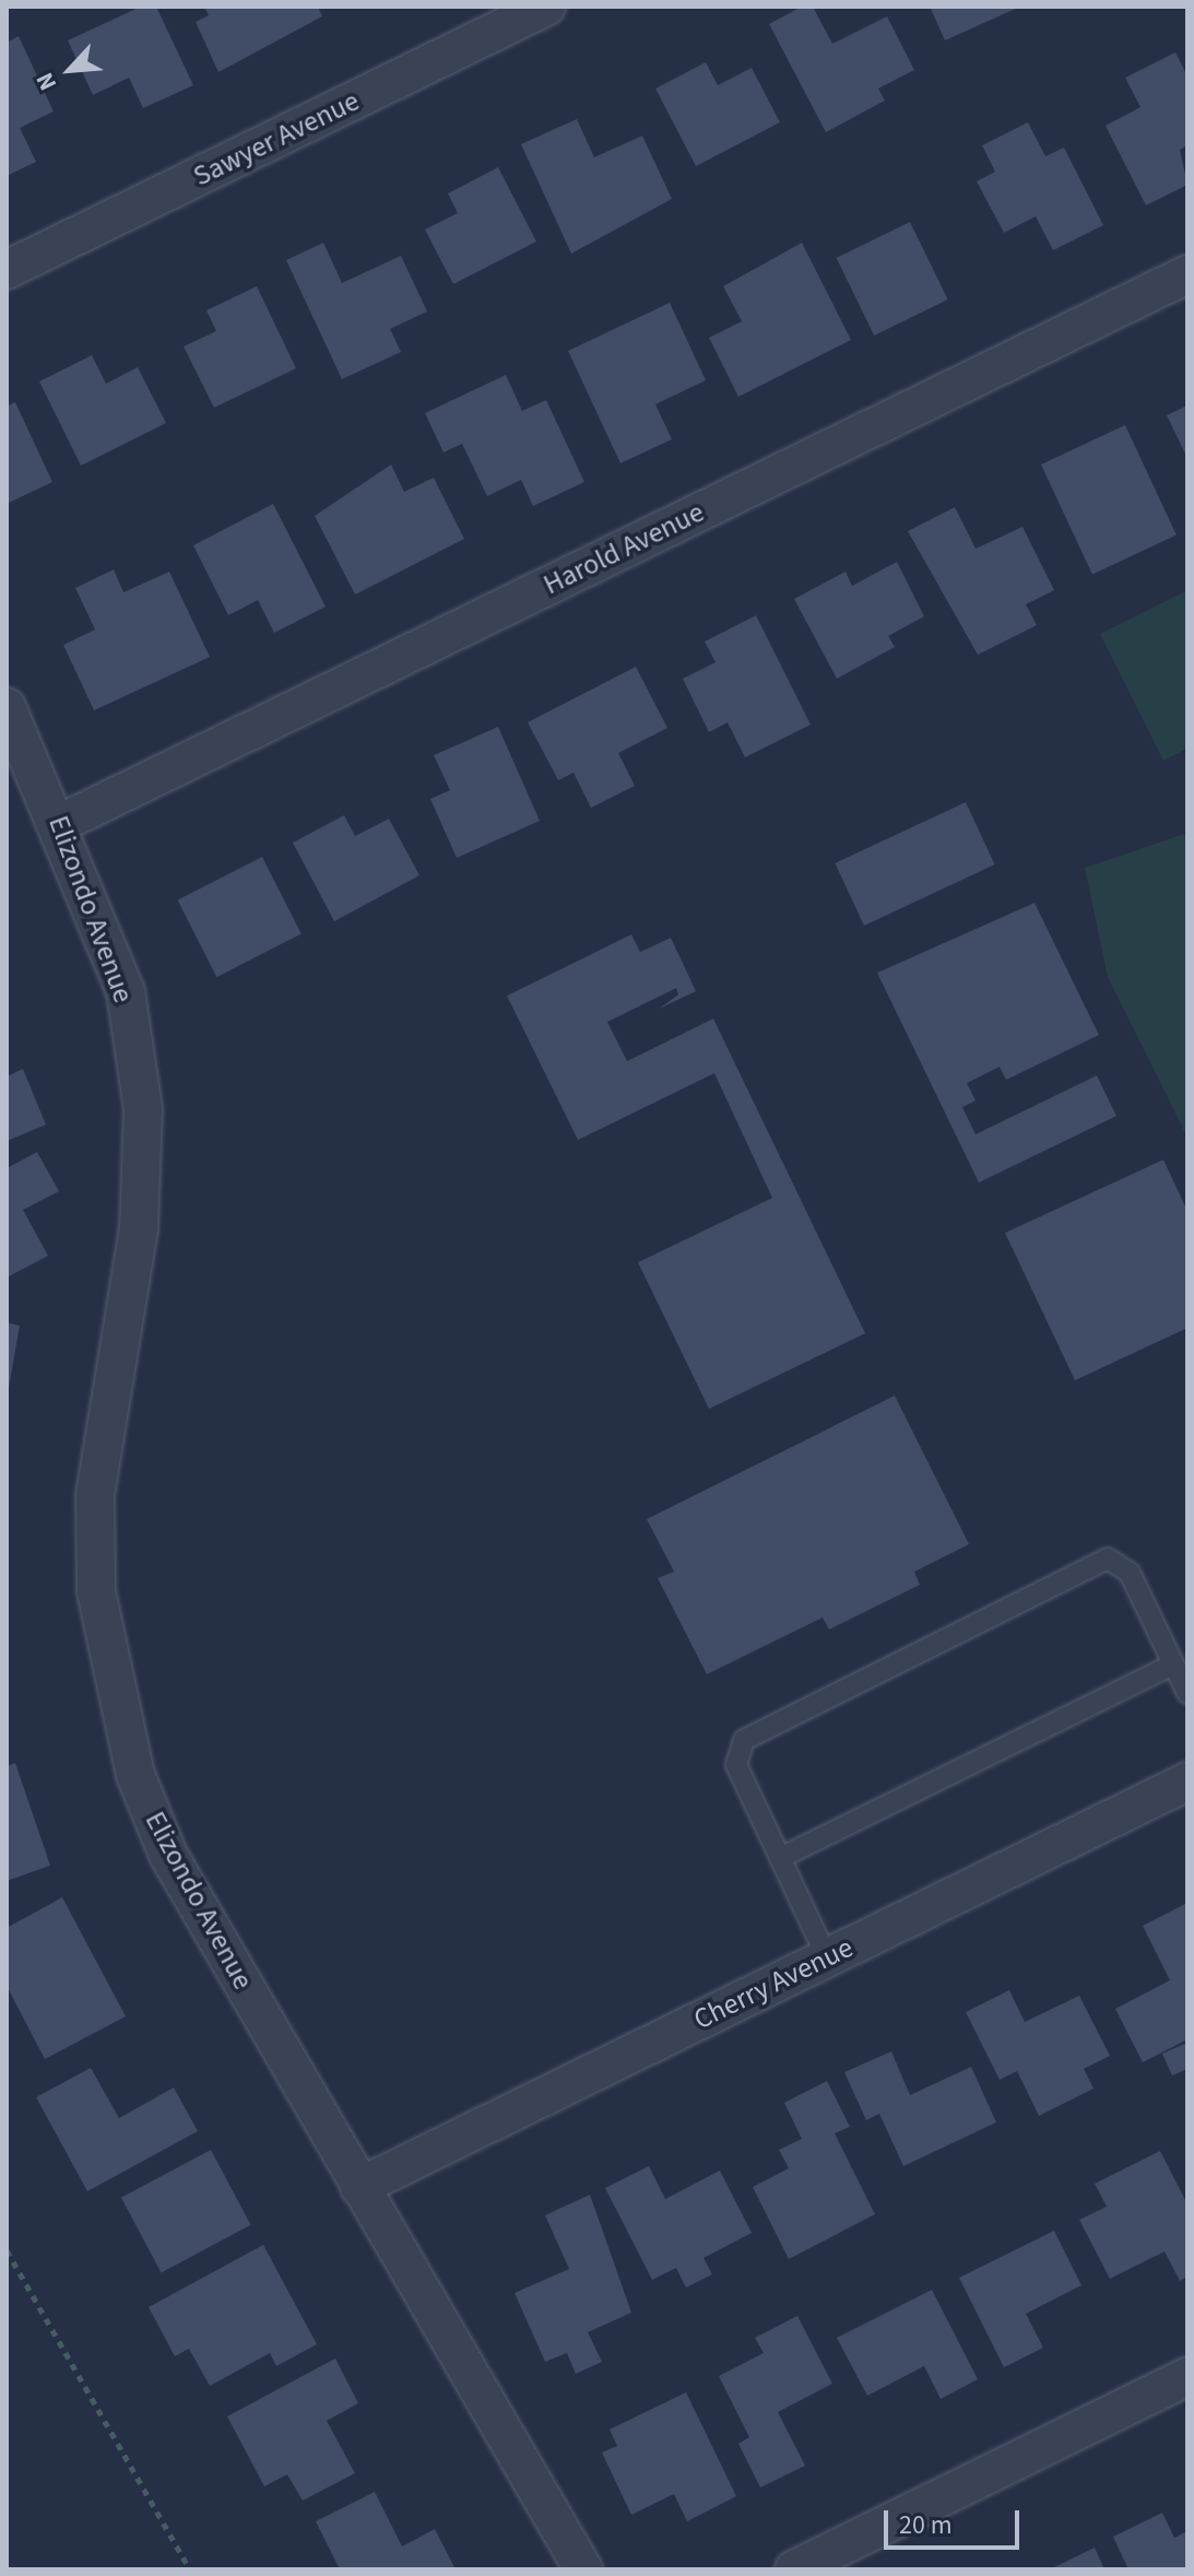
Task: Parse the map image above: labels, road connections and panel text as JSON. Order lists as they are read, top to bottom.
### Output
{
  "streets": {
    "street": [
      "Sawyer Avenue",
      "Harold Avenue",
      "Elizondo Avenue",
      "Cherry Avenue"
    ]
  },
  "crossings": [
    ["Harold Avenue", "Elizondo Avenue"],
    ["Elizondo Avenue", "Cherry Avenue"]
  ],
  "scale_bar": "20 m",
  "north": "bottom left"
}
